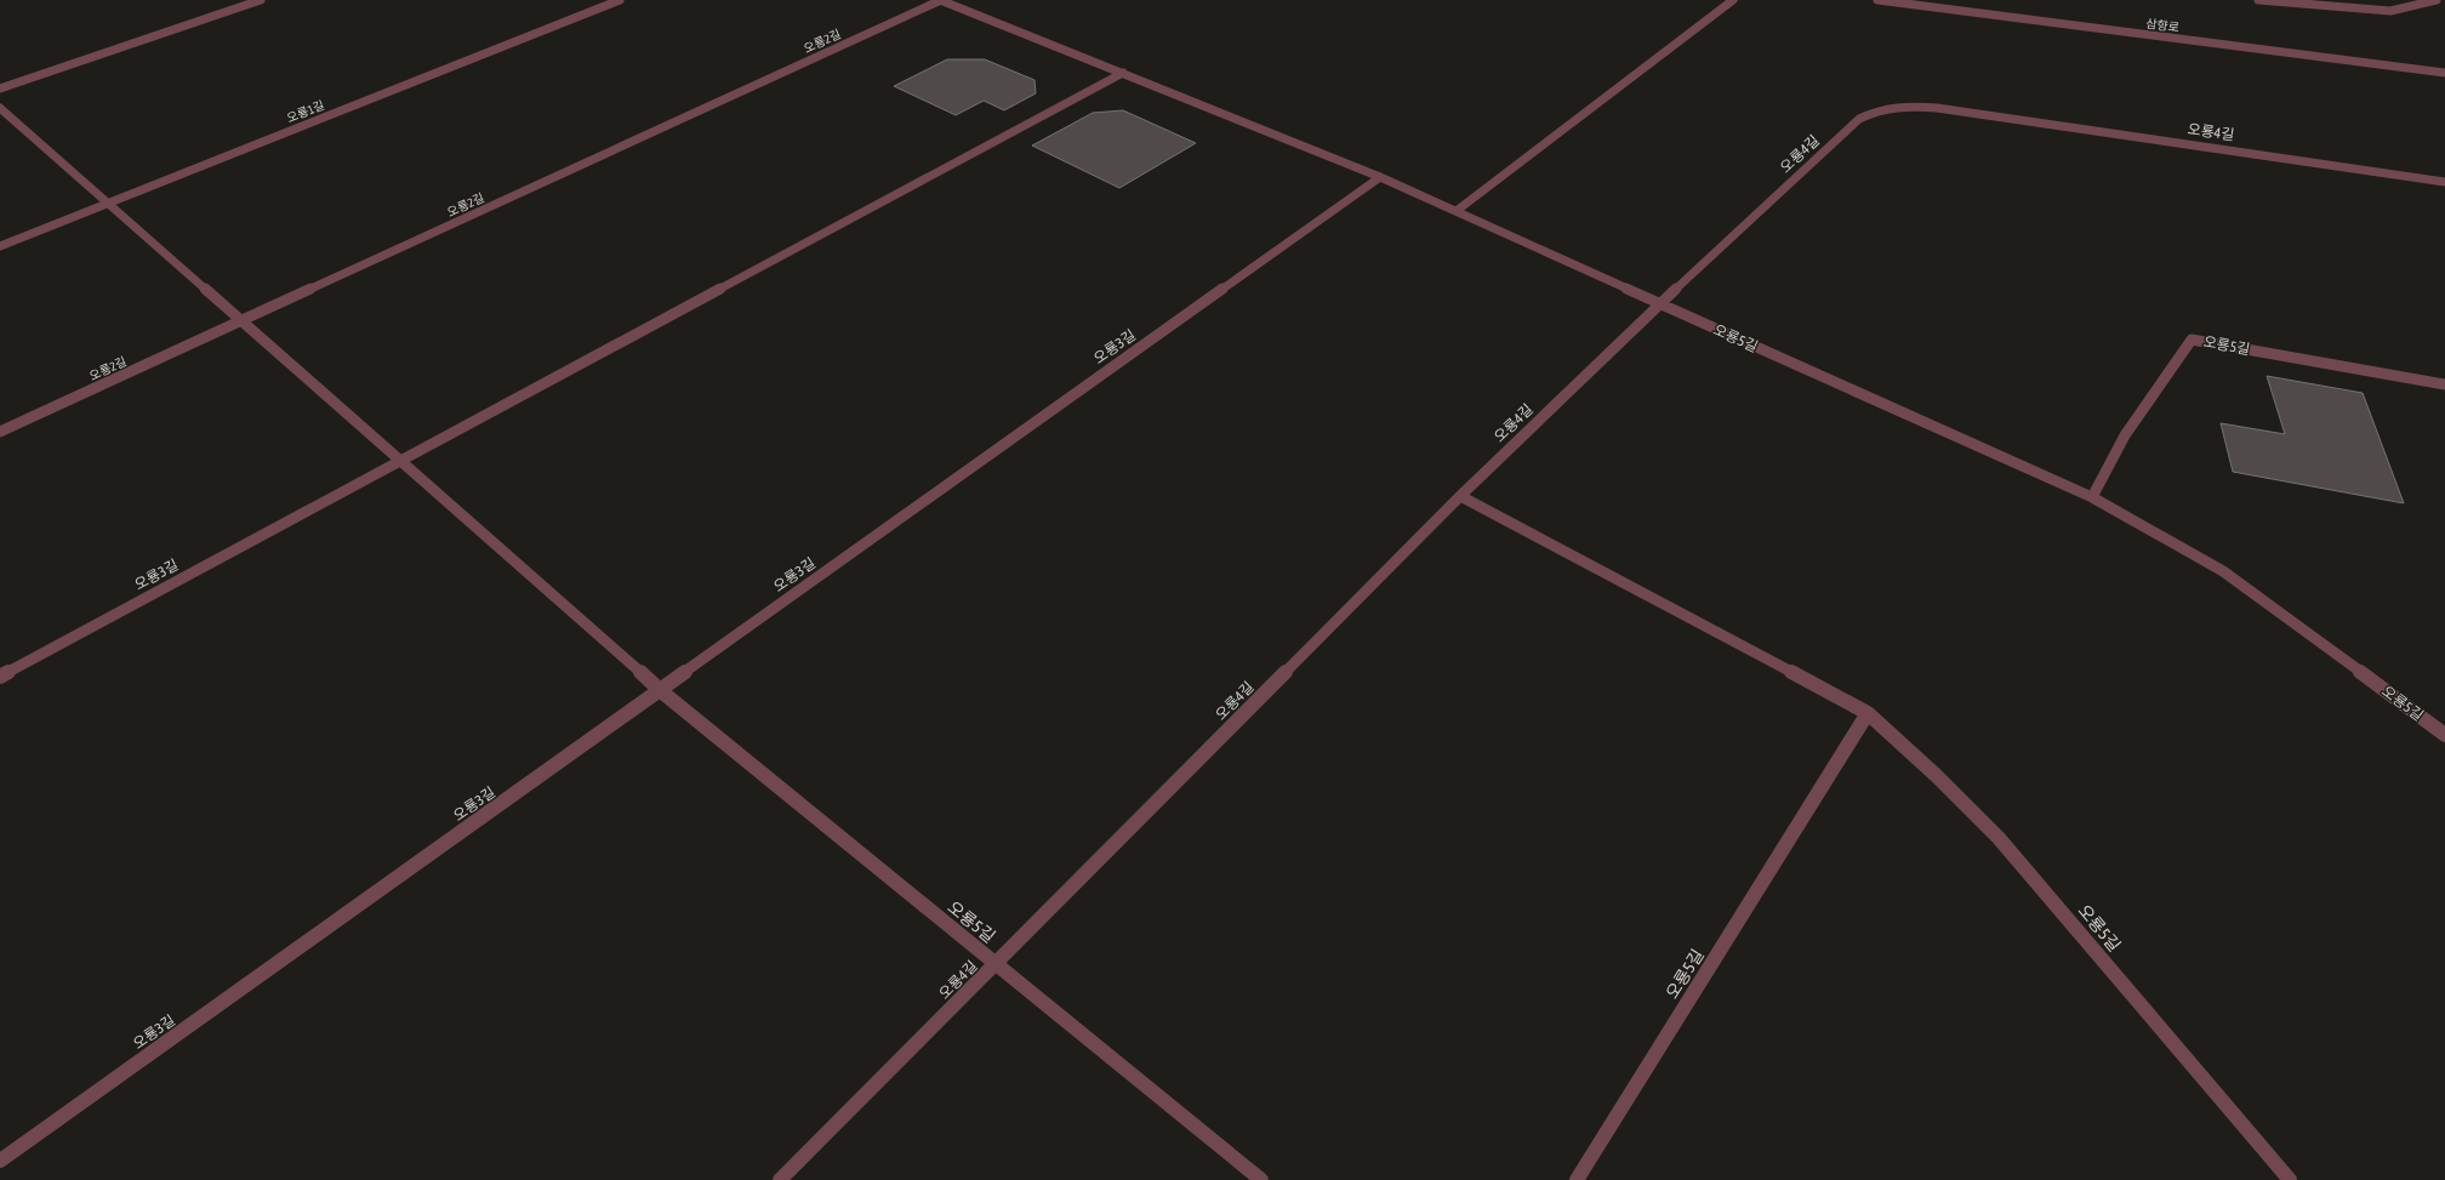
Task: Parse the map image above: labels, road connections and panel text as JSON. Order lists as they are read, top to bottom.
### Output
{
  "streets": {
    "street": [
      "삼향로",
      "오룡2길",
      "오룡1길",
      "오룡4길",
      "오룡5길",
      "오룡3길"
    ]
  },
  "crossings": [
    ["오룡2길", "오룡5길"],
    ["오룡1길", "오룡5길"],
    ["오룡4길", "오룡5길"],
    ["오룡5길", "오룡3길"]
  ]
}
